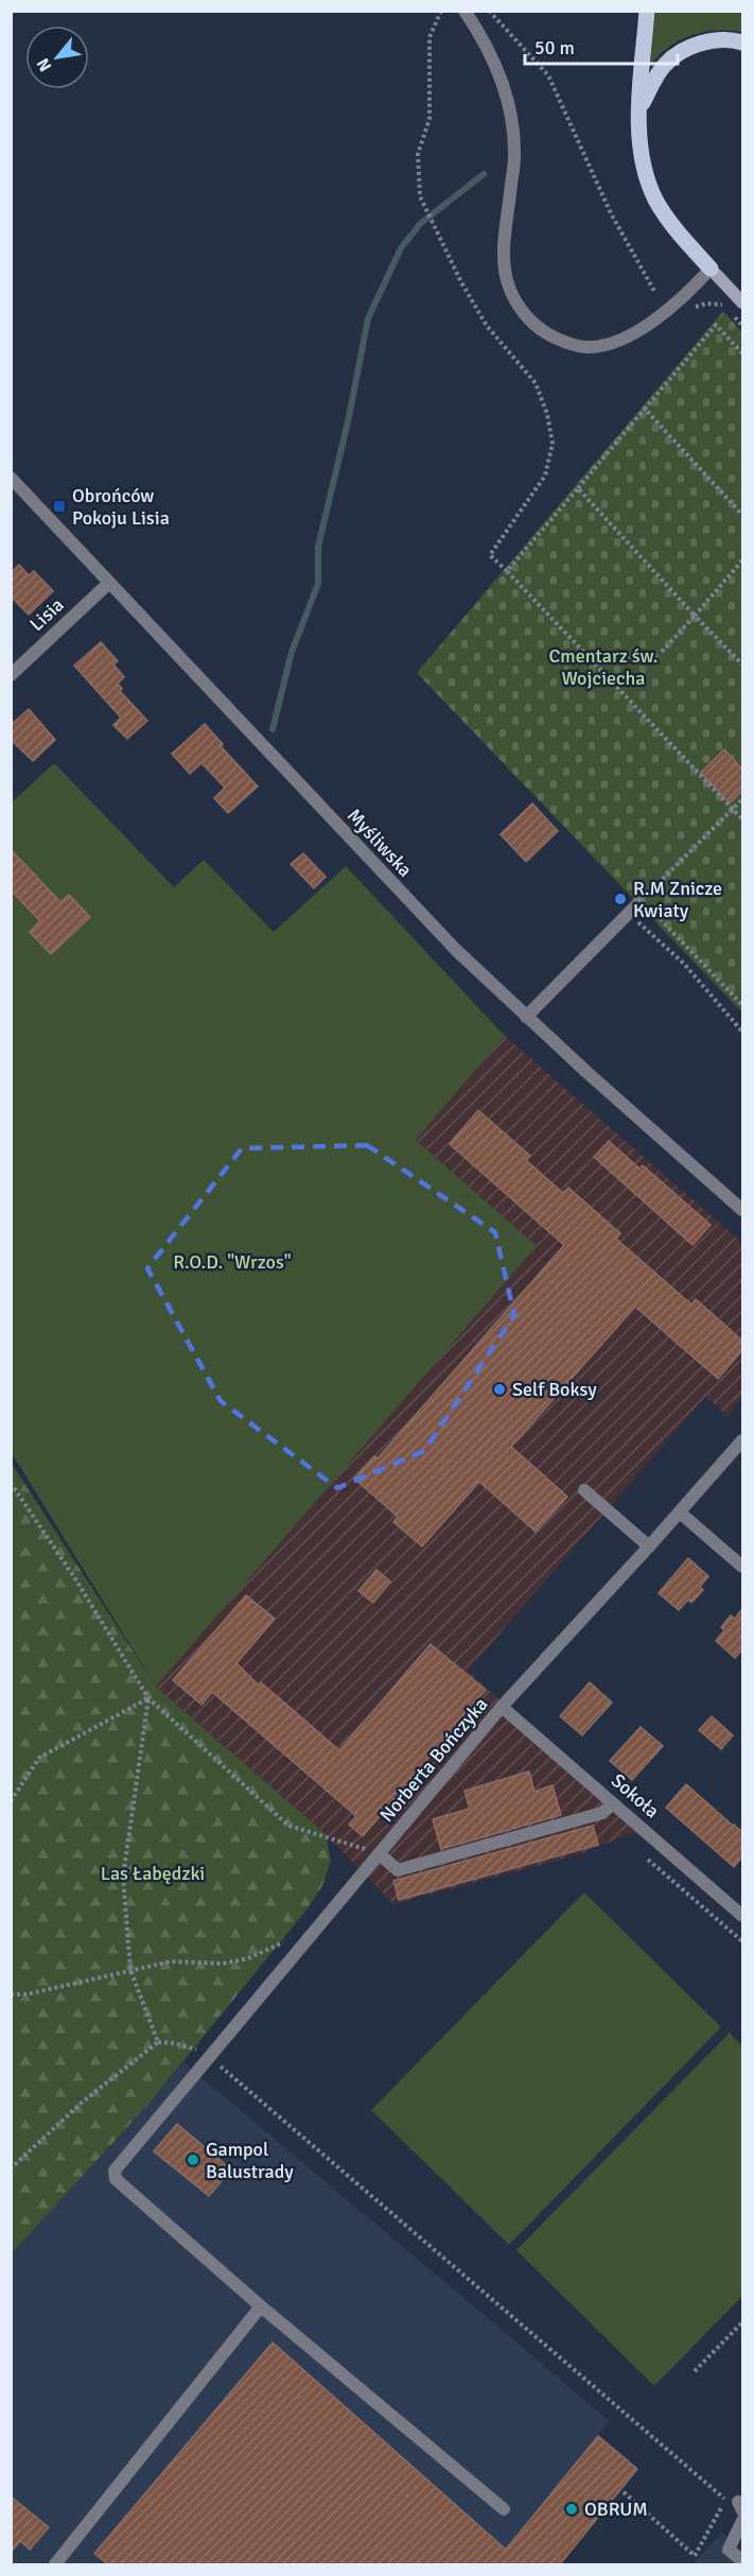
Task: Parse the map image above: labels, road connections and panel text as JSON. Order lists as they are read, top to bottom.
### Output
{
  "streets": {
    "street": [
      "Lisia",
      "Myśliwska",
      "Norberta Bończyka",
      "Sokoła"
    ]
  },
  "crossings": [
    ["Lisia", "Myśliwska"],
    ["Norberta Bończyka", "Sokoła"]
  ],
  "parks": ["Cmentarz św. Wojciecha", "R.O.D. \"Wrzos\"", "Las Łabędzki"],
  "places": {
    "transit": ["Obrońców Pokoju Lisia"],
    "other": [
      "R.M Znicze Kwiaty",
      "Self Boksy",
      "Gampol Balustrady",
      "OBRUM"
    ]
  },
  "scale_bar": "50 m",
  "north": "bottom left"
}
